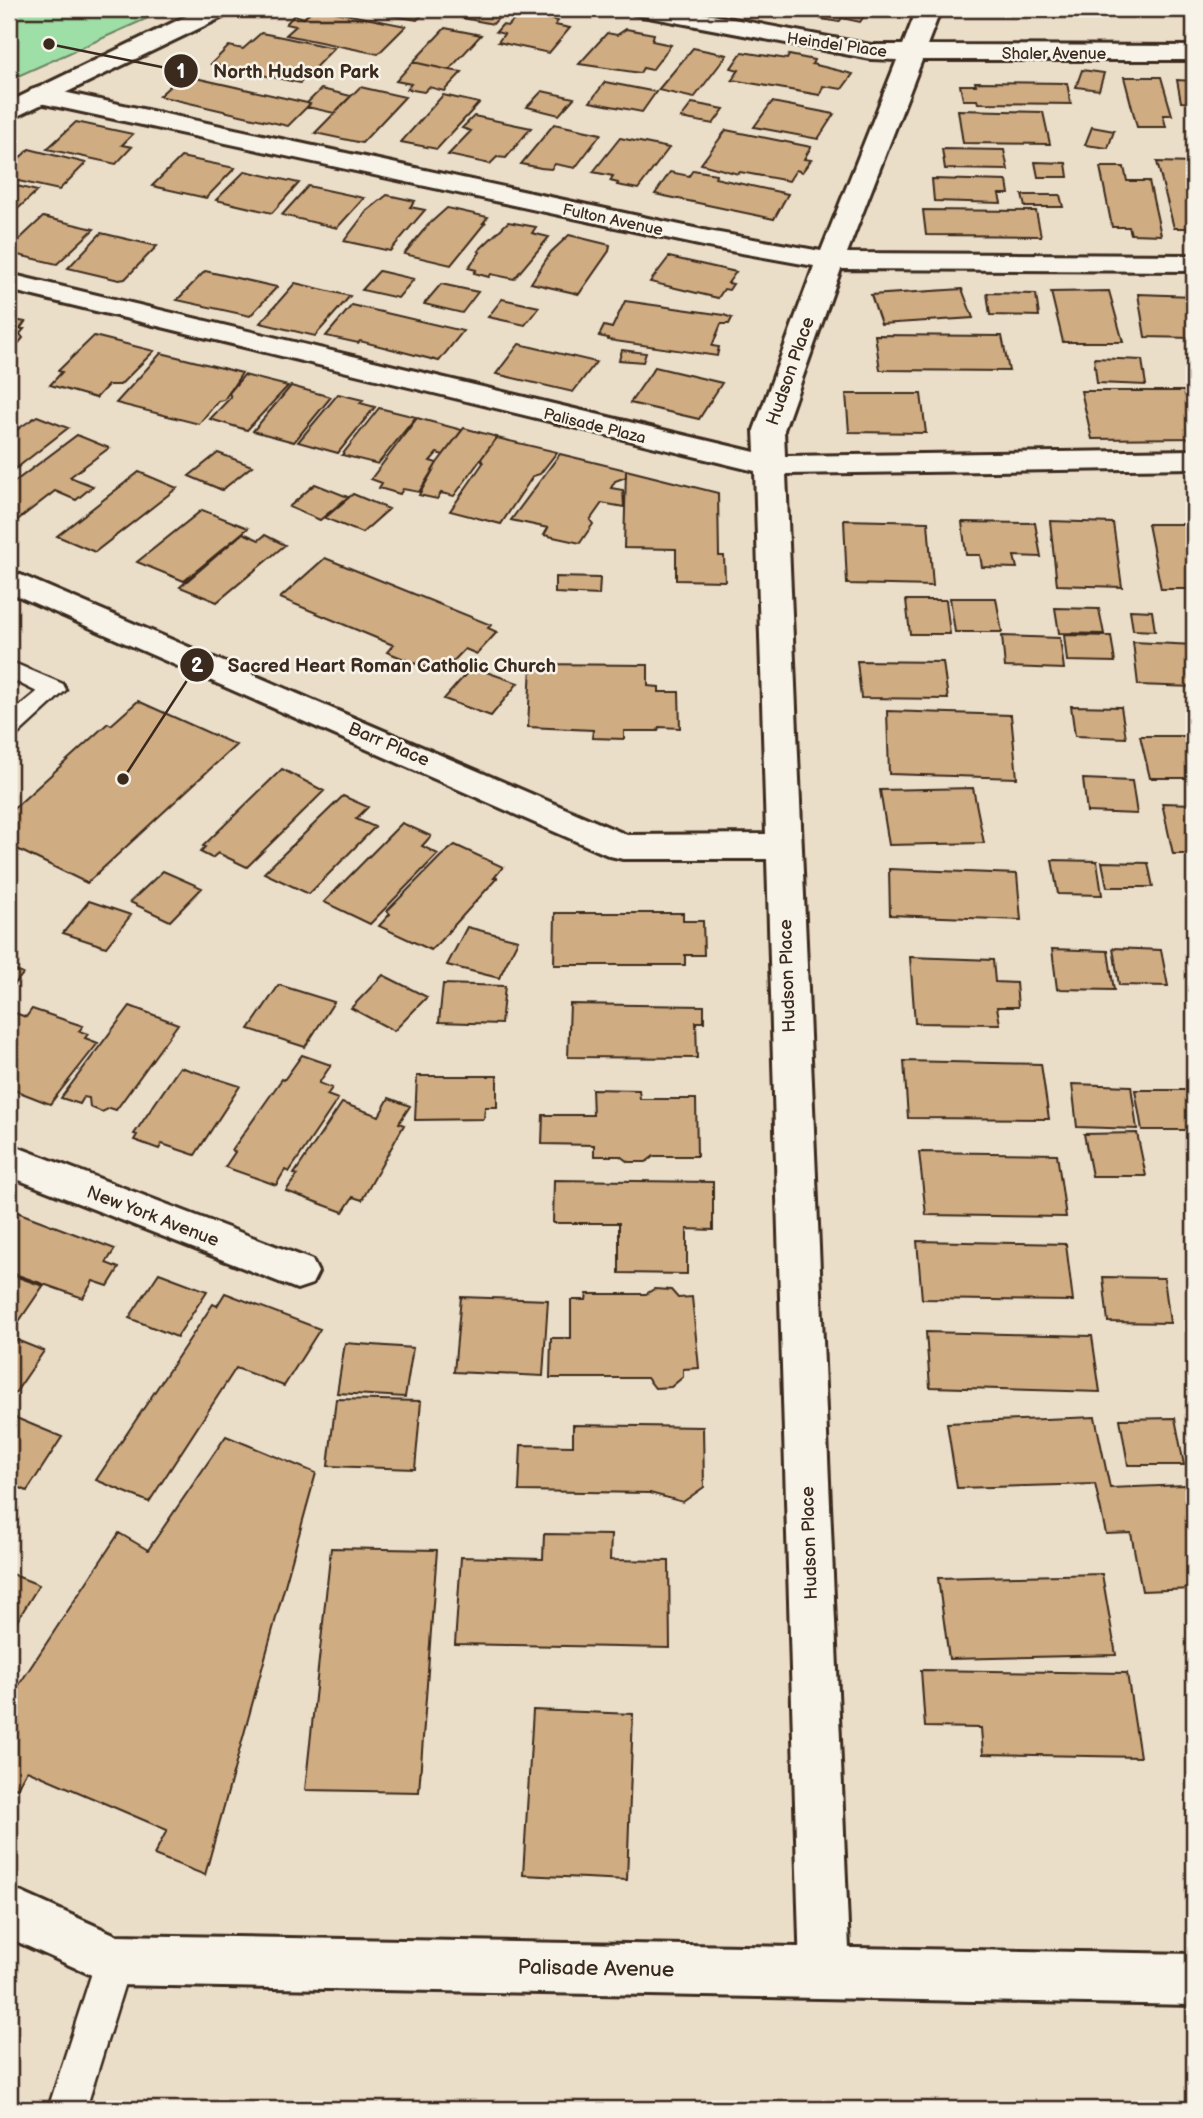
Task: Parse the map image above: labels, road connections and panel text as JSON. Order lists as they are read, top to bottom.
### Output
{
  "streets": {
    "street": [
      "Heindel Place",
      "Shaler Avenue",
      "Fulton Avenue",
      "Hudson Place",
      "Palisade Plaza",
      "Barr Place",
      "New York Avenue",
      "Palisade Avenue"
    ]
  },
  "crossings": [
    ["Heindel Place", "Shaler Avenue"],
    ["Heindel Place", "Hudson Place"],
    ["Shaler Avenue", "Hudson Place"],
    ["Fulton Avenue", "Hudson Place"],
    ["Hudson Place", "Palisade Plaza"],
    ["Hudson Place", "Barr Place"],
    ["Hudson Place", "Palisade Avenue"]
  ],
  "places": ["North Hudson Park", "Sacred Heart Roman Catholic Church"]
}
